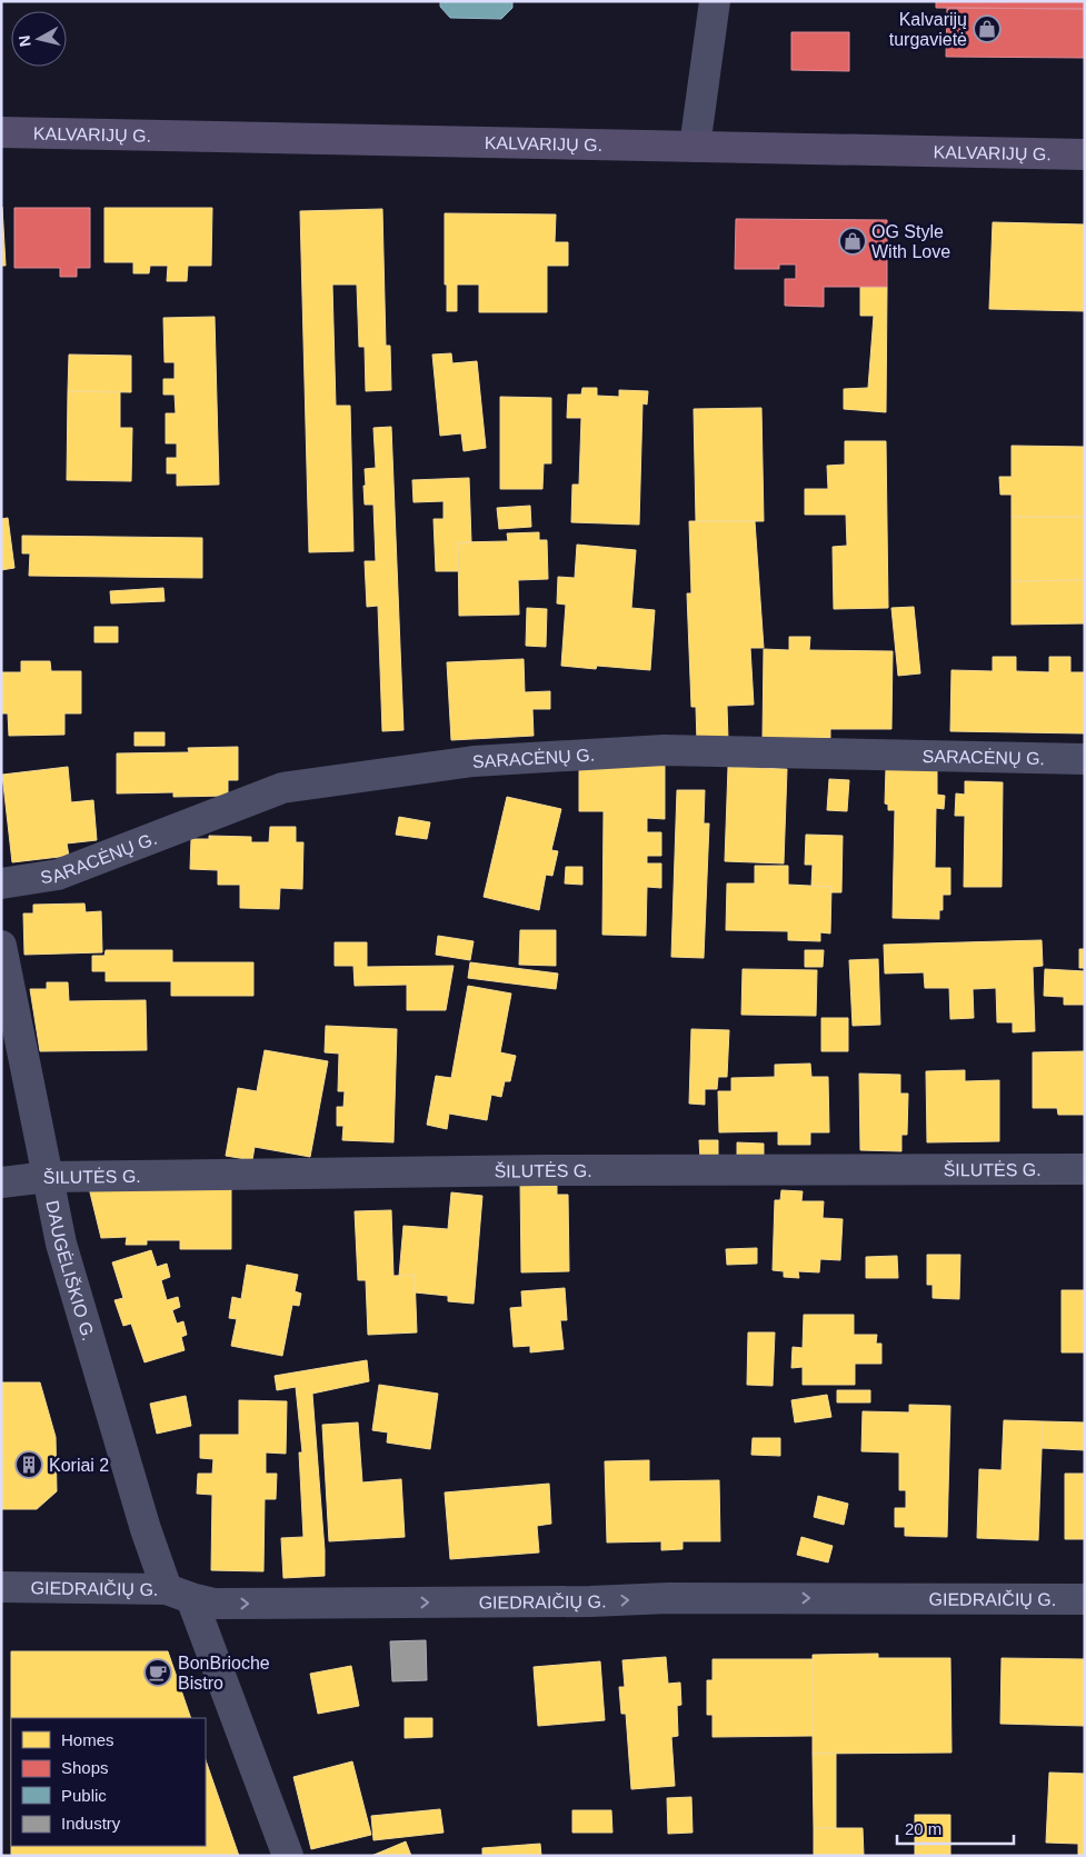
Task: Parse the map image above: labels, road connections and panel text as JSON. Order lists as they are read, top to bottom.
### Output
{
  "streets": {
    "main road": ["KALVARIJŲ G."],
    "street": [
      "SARACĖNŲ G.",
      "ŠILUTĖS G.",
      "DAUGĖLIŠKIO G.",
      "GIEDRAIČIŲ G."
    ]
  },
  "crossings": [
    ["ŠILUTĖS G.", "DAUGĖLIŠKIO G."],
    ["DAUGĖLIŠKIO G.", "GIEDRAIČIŲ G."]
  ],
  "one_way": ["GIEDRAIČIŲ G."],
  "places": {
    "shop": ["Kalvarijų turgavietė", "OG Style With Love"],
    "building": ["Koriai 2"],
    "cafe": ["BonBrioche Bistro"]
  },
  "legend": [
    "Homes",
    "Shops",
    "Public",
    "Industry"
  ],
  "scale_bar": "20 m",
  "north": "left"
}
